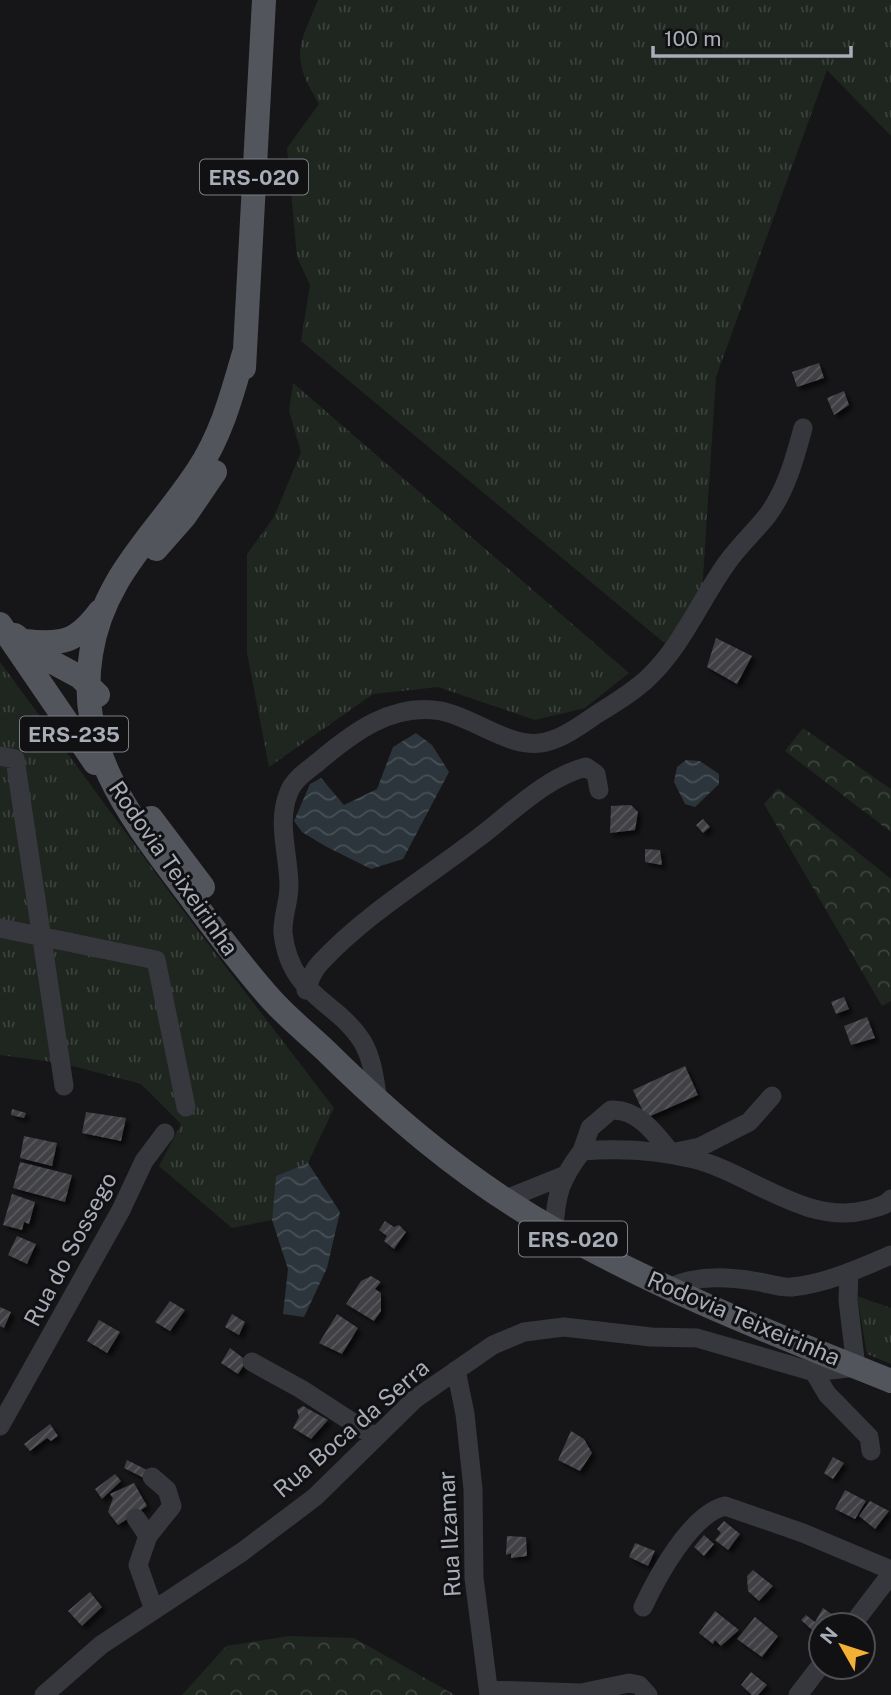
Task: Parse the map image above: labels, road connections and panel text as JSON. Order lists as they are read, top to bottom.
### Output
{
  "streets": {
    "main road": ["ERS-020", "ERS-235", "Rodovia Teixeirinha"],
    "street": ["Rua do Sossego", "Rua Boca da Serra", "Rua Ilzamar"]
  },
  "crossings": [
    ["ERS-235", "Rodovia Teixeirinha"],
    ["Rodovia Teixeirinha", "Rua Boca da Serra"],
    ["Rua Boca da Serra", "Rua Ilzamar"]
  ],
  "scale_bar": "100 m",
  "north": "top left"
}
